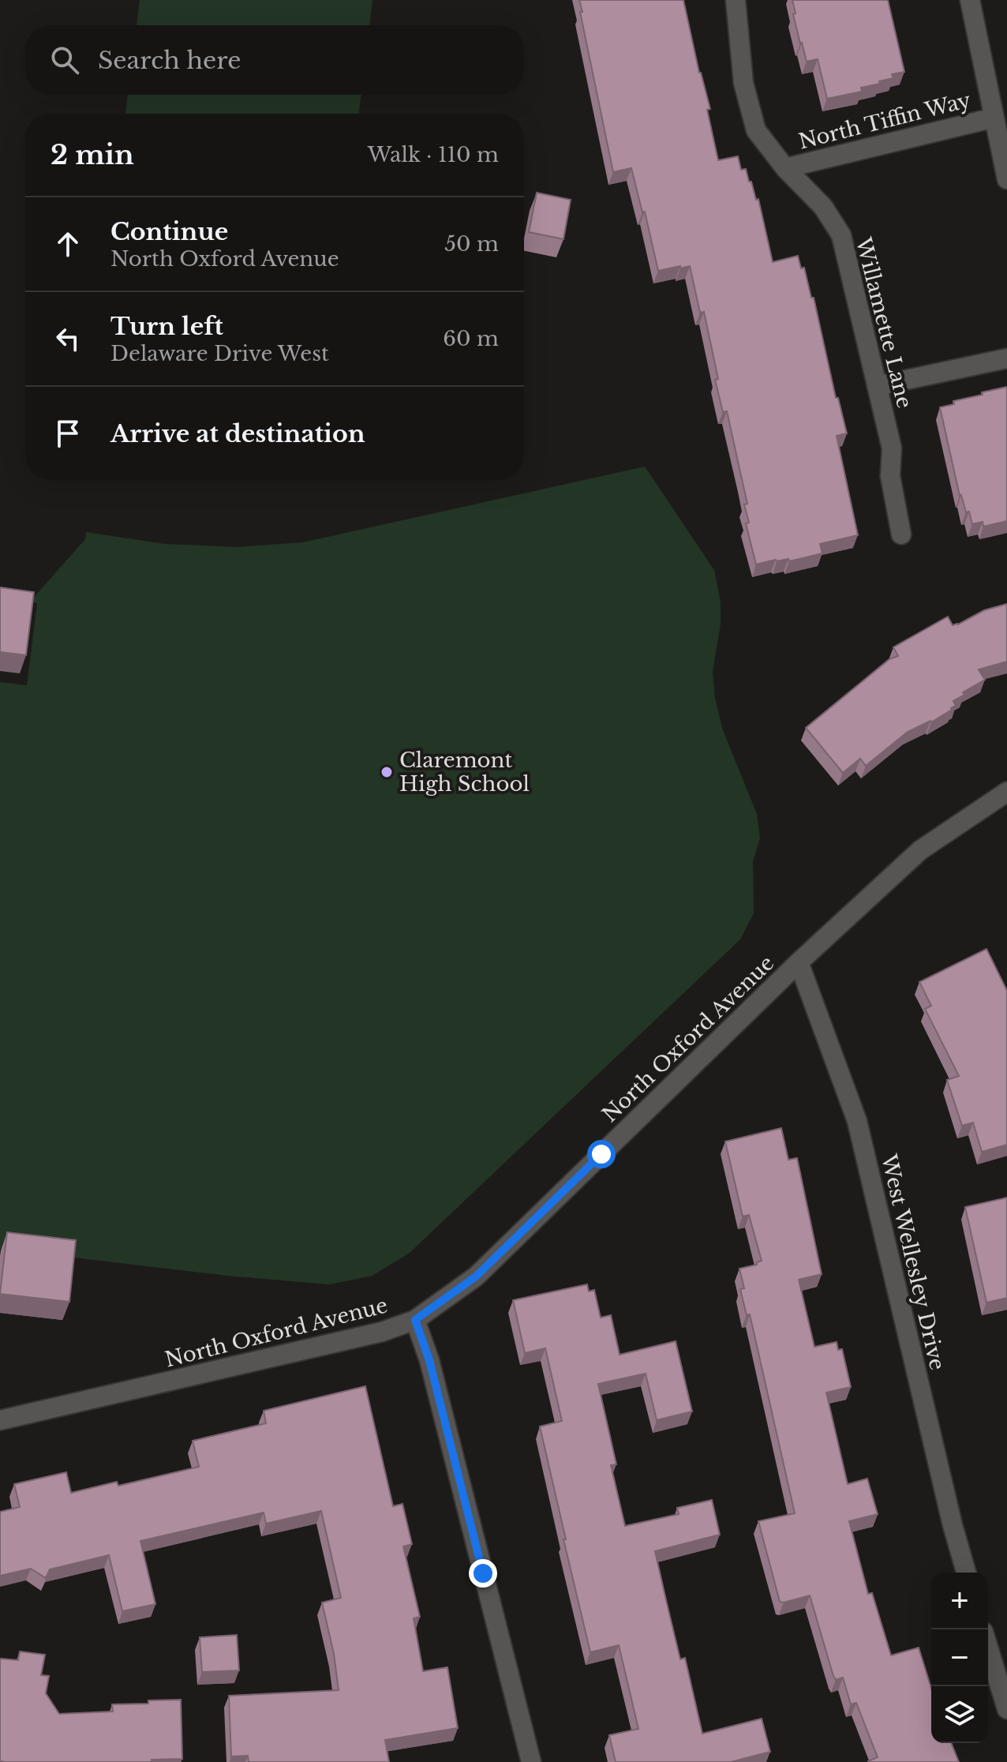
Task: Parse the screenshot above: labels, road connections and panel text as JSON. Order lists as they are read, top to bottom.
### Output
{
  "streets": {
    "street": [
      "North Tiffin Way",
      "Willamette Lane",
      "North Oxford Avenue",
      "West Wellesley Drive"
    ]
  },
  "crossings": [
    ["North Tiffin Way", "Willamette Lane"],
    ["North Oxford Avenue", "West Wellesley Drive"]
  ],
  "places": ["Claremont High School"],
  "page": {
    "search": "Search here",
    "heading": ["2 min", "Walk · 110 m"],
    "list": [
      ["Continue", "North Oxford Avenue", "50 m"],
      ["Turn left", "Delaware Drive West", "60 m"],
      "Arrive at destination"
    ],
    "map_buttons": ["+", "−"]
  }
}
